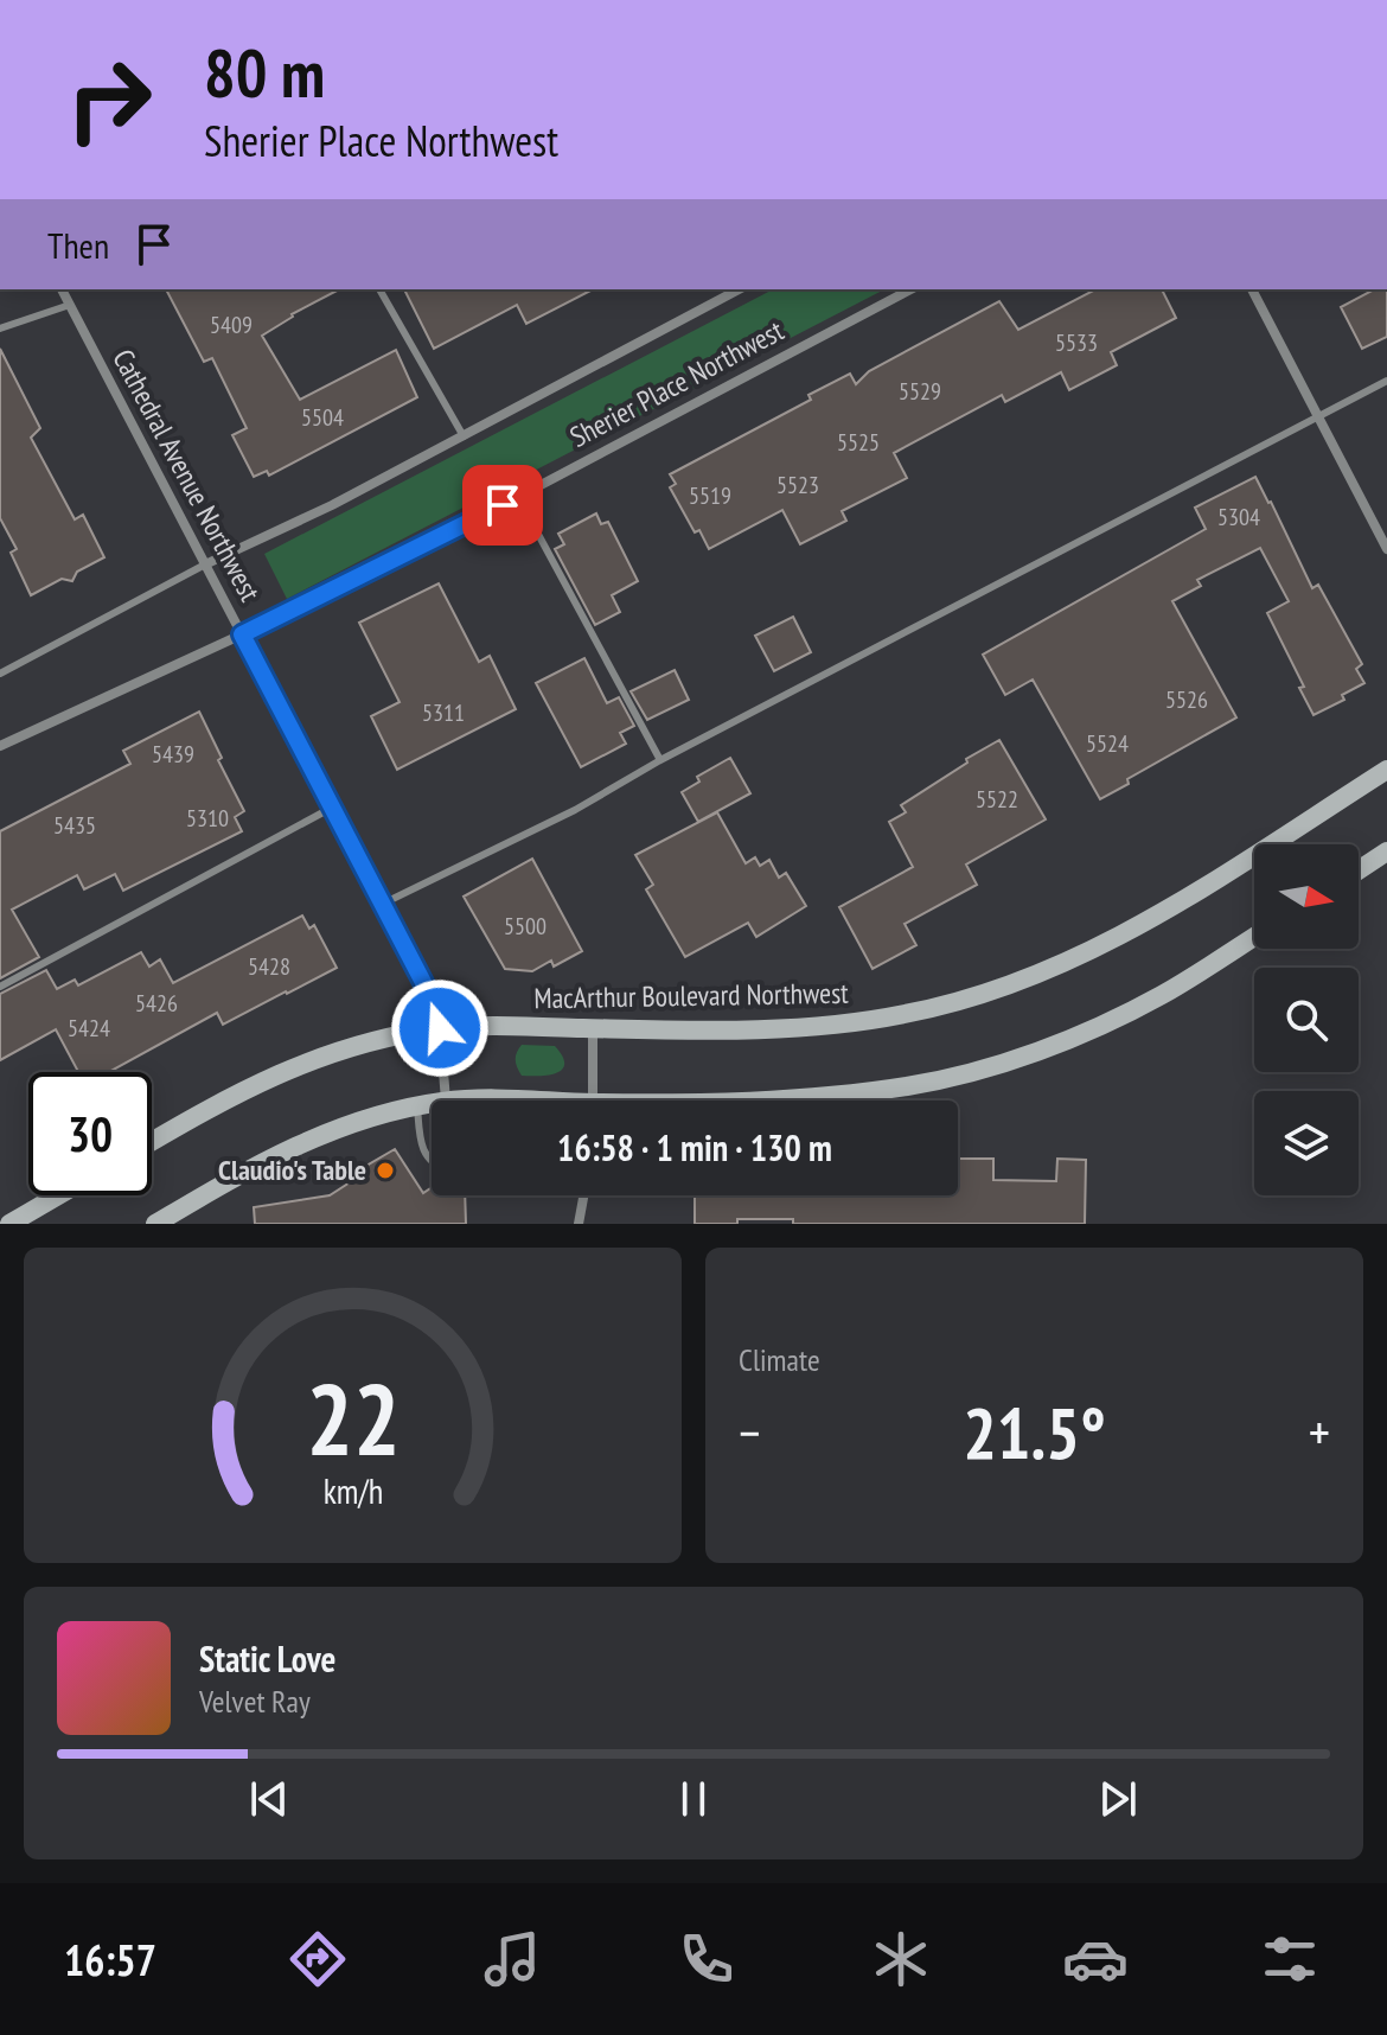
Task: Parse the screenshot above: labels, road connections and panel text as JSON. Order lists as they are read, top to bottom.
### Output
{
  "streets": {
    "main road": ["MacArthur Boulevard Northwest"],
    "street": ["Sherier Place Northwest", "Cathedral Avenue Northwest"]
  },
  "crossings": [
    ["Sherier Place Northwest", "Cathedral Avenue Northwest"],
    ["Cathedral Avenue Northwest", "MacArthur Boulevard Northwest"]
  ],
  "places": ["Claudio's Table"],
  "house_numbers": [
    "5409",
    "5533",
    "5529",
    "5504",
    "5525",
    "5523",
    "5519",
    "5304",
    "5526",
    "5311",
    "5524",
    "5439",
    "5522",
    "5310",
    "5435",
    "5500",
    "5428",
    "5426",
    "5424"
  ],
  "north": "right",
  "page": {
    "turn": ["80 m", "Sherier Place Northwest"],
    "then": "Then",
    "limit": "30",
    "trip": "16:58 · 1 min · 130 m",
    "tile": "Climate",
    "heat": ["−", "21.5°", "+"],
    "song": ["Static Love", "Velvet Ray"],
    "tabs": "16:57",
    "gauge": ["22", "km/h"]
  }
}
